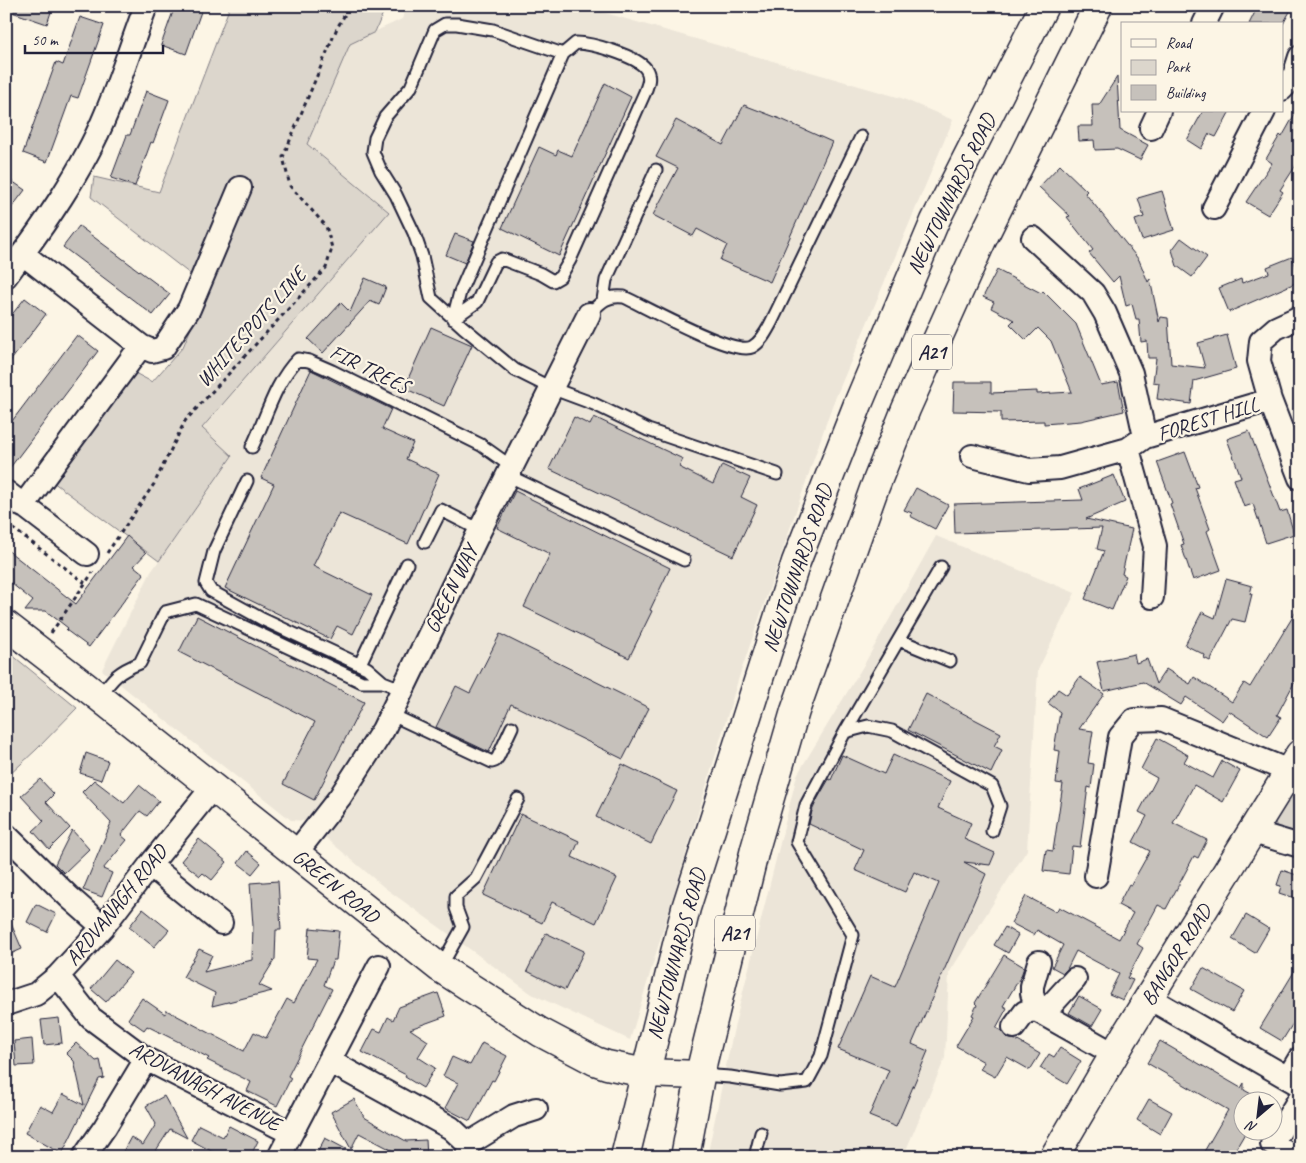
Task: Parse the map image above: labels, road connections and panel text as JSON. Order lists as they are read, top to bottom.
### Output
{
  "streets": {
    "main road": [
      "NEWTOWNARDS ROAD",
      "A21",
      "GREEN ROAD",
      "BANGOR ROAD"
    ],
    "street": [
      "FOREST HILL",
      "GREEN WAY",
      "ARDVANAGH ROAD",
      "ARDVANAGH AVENUE"
    ],
    "lane": ["FIR TREES"],
    "path": ["WHITESPOTS LINE"]
  },
  "crossings": [
    ["NEWTOWNARDS ROAD", "GREEN ROAD"],
    ["WHITESPOTS LINE", "GREEN ROAD"],
    ["A21", "GREEN ROAD"],
    ["FIR TREES", "GREEN WAY"],
    ["GREEN WAY", "GREEN ROAD"],
    ["GREEN ROAD", "ARDVANAGH ROAD"],
    ["ARDVANAGH ROAD", "ARDVANAGH AVENUE"]
  ],
  "legend": ["Road", "Park", "Building"],
  "scale_bar": "50 m",
  "north": "bottom left"
}
